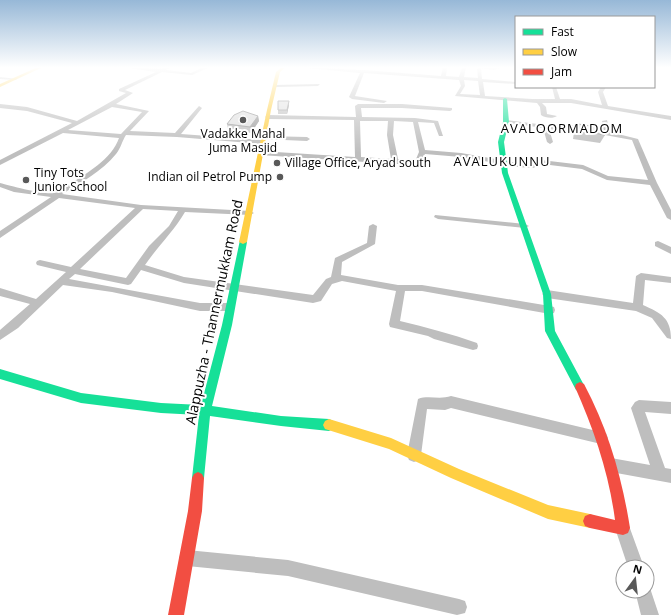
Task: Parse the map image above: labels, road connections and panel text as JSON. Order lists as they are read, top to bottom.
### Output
{
  "streets": {
    "street": ["Alappuzha - Thannermukkam Road"]
  },
  "districts": ["AVALOORMADOM", "AVALUKUNNU"],
  "places": [
    "Vadakke Mahal Juma Masjid",
    "Village Office, Aryad south",
    "Indian oil Petrol Pump",
    "Tiny Tots Junior School"
  ],
  "legend": ["Fast", "Slow", "Jam"],
  "north": "top"
}
